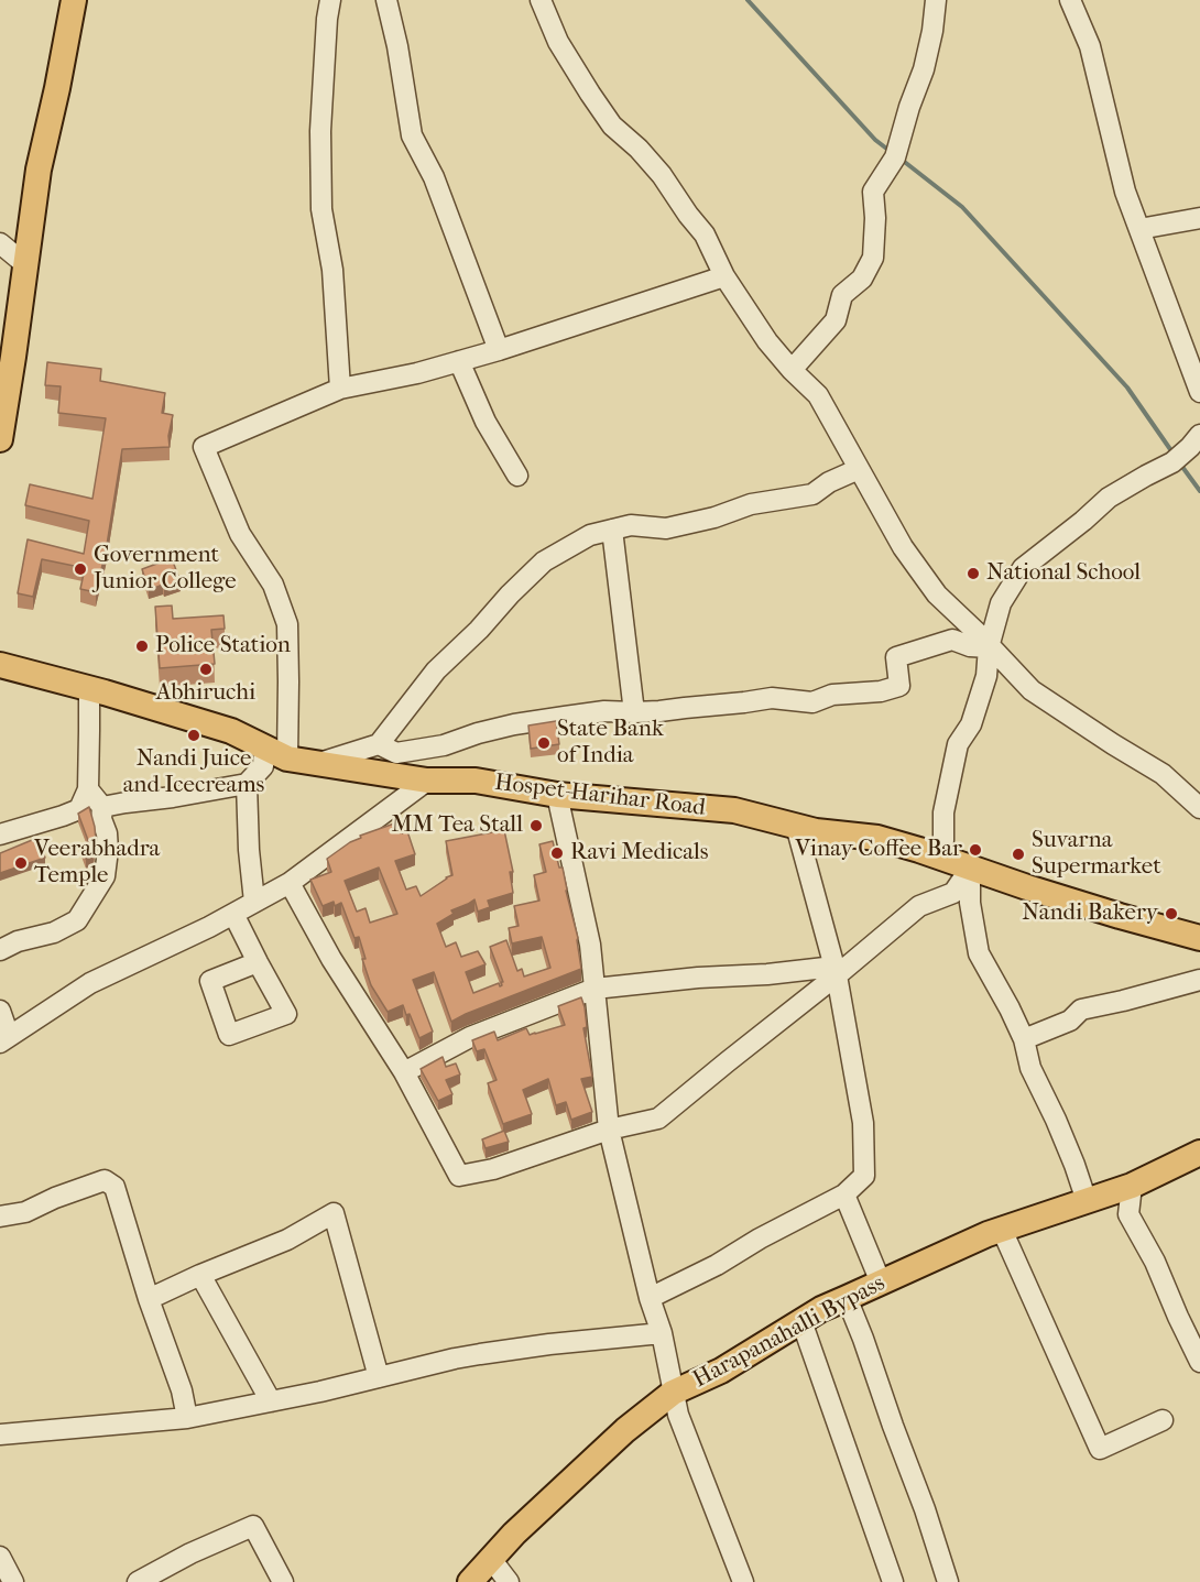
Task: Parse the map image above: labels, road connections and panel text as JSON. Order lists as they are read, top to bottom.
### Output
{
  "streets": {
    "main road": ["Hospet-Harihar Road", "Harapanahalli Bypass"]
  },
  "places": [
    "Government Junior College",
    "National School",
    "Police Station",
    "Abhiruchi",
    "Nandi Juice and Icecreams",
    "State Bank of India",
    "MM Tea Stall",
    "Vinay Coffee Bar",
    "Ravi Medicals",
    "Suvarna Supermarket",
    "Veerabhadra Temple",
    "Nandi Bakery"
  ]
}
